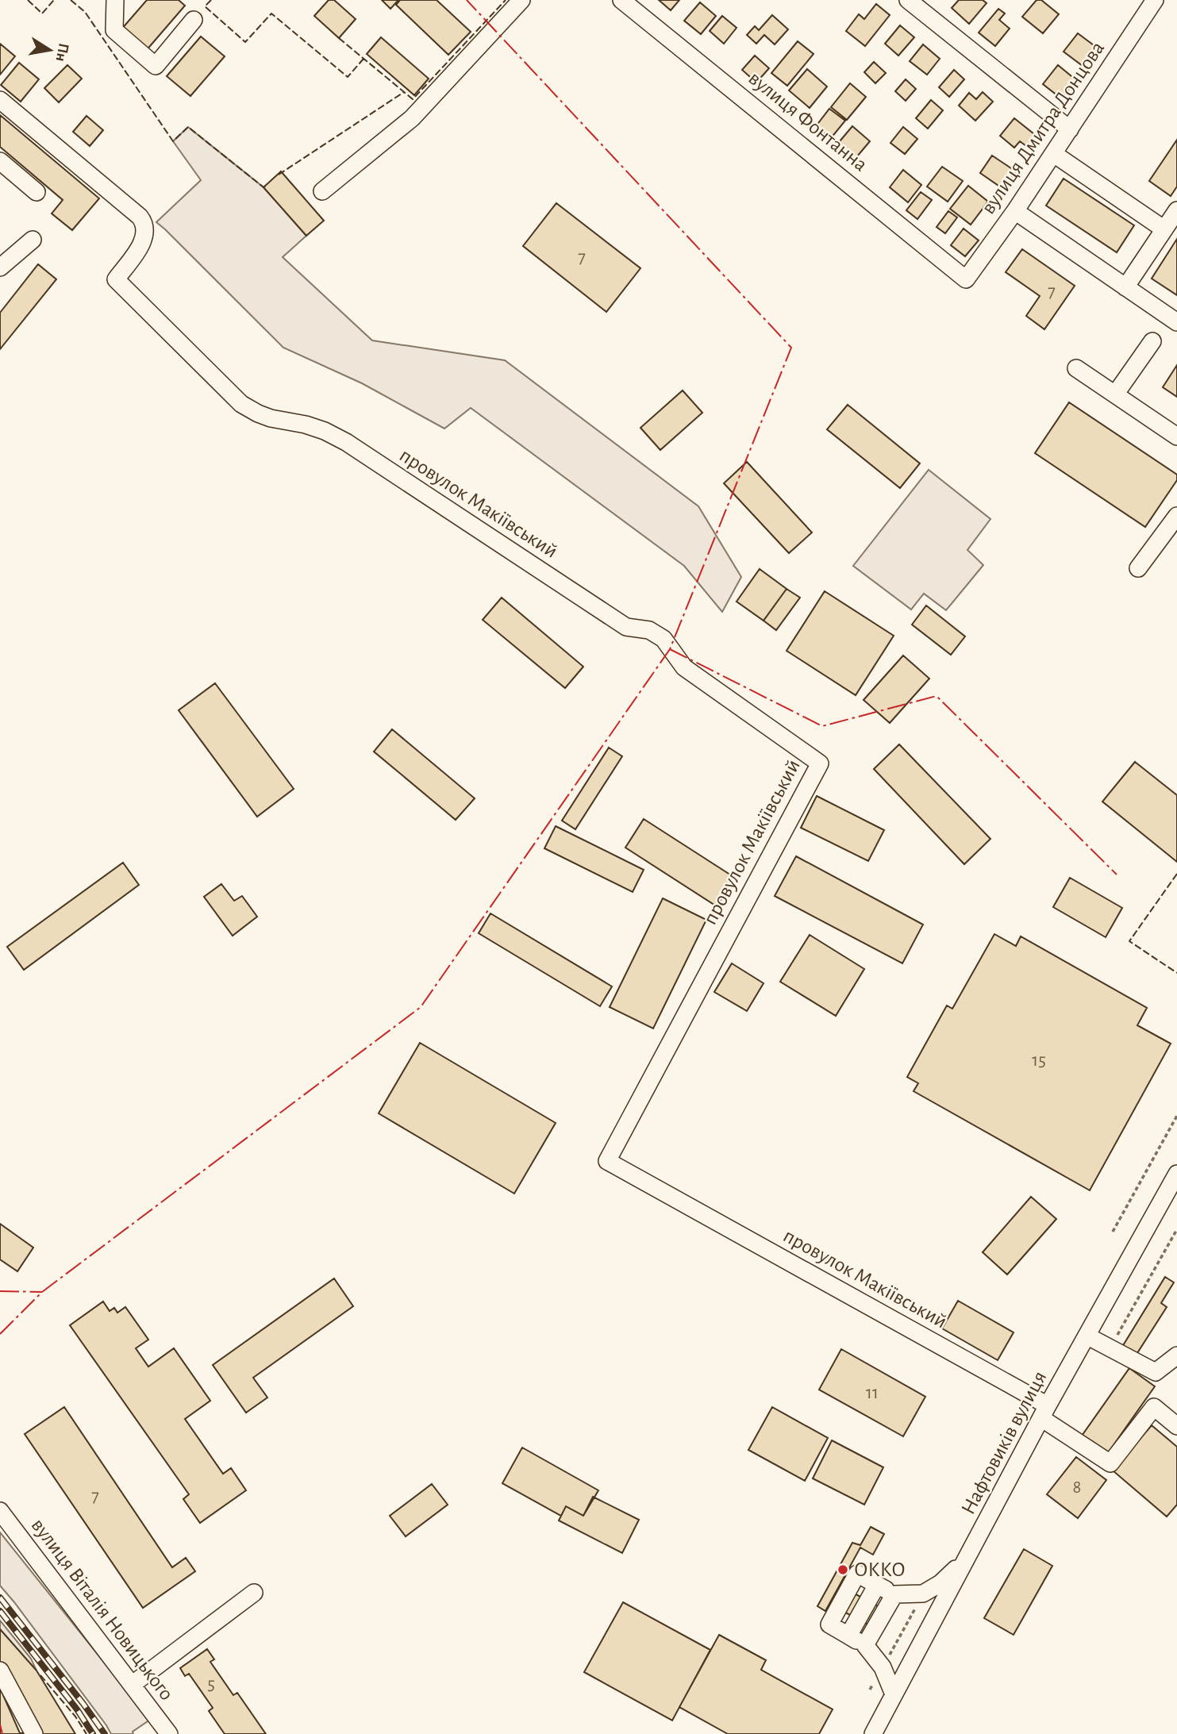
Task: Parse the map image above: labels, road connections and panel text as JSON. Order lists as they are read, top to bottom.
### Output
{
  "streets": {
    "street": [
      "вулиця Фонтанна",
      "вулиця Дмитра Донцова",
      "провулок Макіївський",
      "Нафтовиків вулиця",
      "вулиця Віталія Новицького"
    ]
  },
  "crossings": [
    ["вулиця Фонтанна", "вулиця Дмитра Донцова"],
    ["провулок Макіївський", "Нафтовиків вулиця"]
  ],
  "places": ["ОККО"],
  "house_numbers": [
    "7",
    "7",
    "15",
    "11",
    "8",
    "7",
    "5"
  ],
  "north": "right"
}
